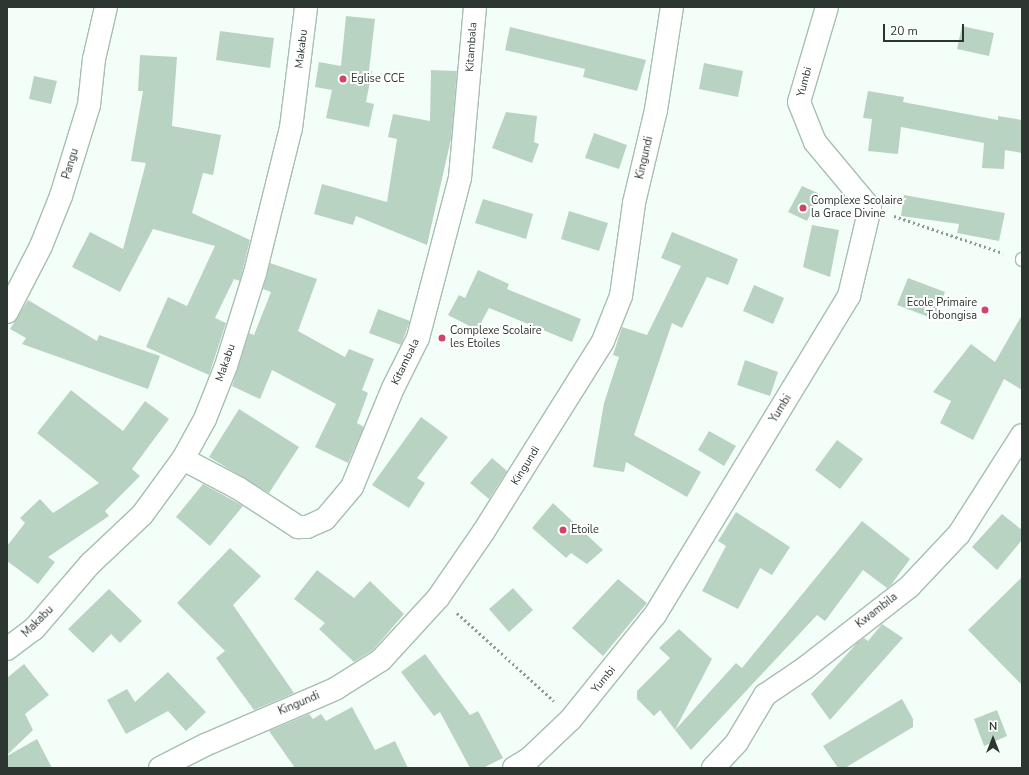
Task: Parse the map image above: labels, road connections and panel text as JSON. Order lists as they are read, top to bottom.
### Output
{
  "streets": {
    "street": [
      "Kitambala",
      "Makabu",
      "Yumbi",
      "Kingundi",
      "Pangu",
      "Kwambila"
    ]
  },
  "crossings": [
    ["Kitambala", "Makabu"]
  ],
  "places": [
    "Eglise CCE",
    "Complexe Scolaire la Grace Divine",
    "Ecole Primaire Tobongisa",
    "Complexe Scolaire les Etoiles",
    "Etoile"
  ],
  "scale_bar": "20 m",
  "north": "top"
}
